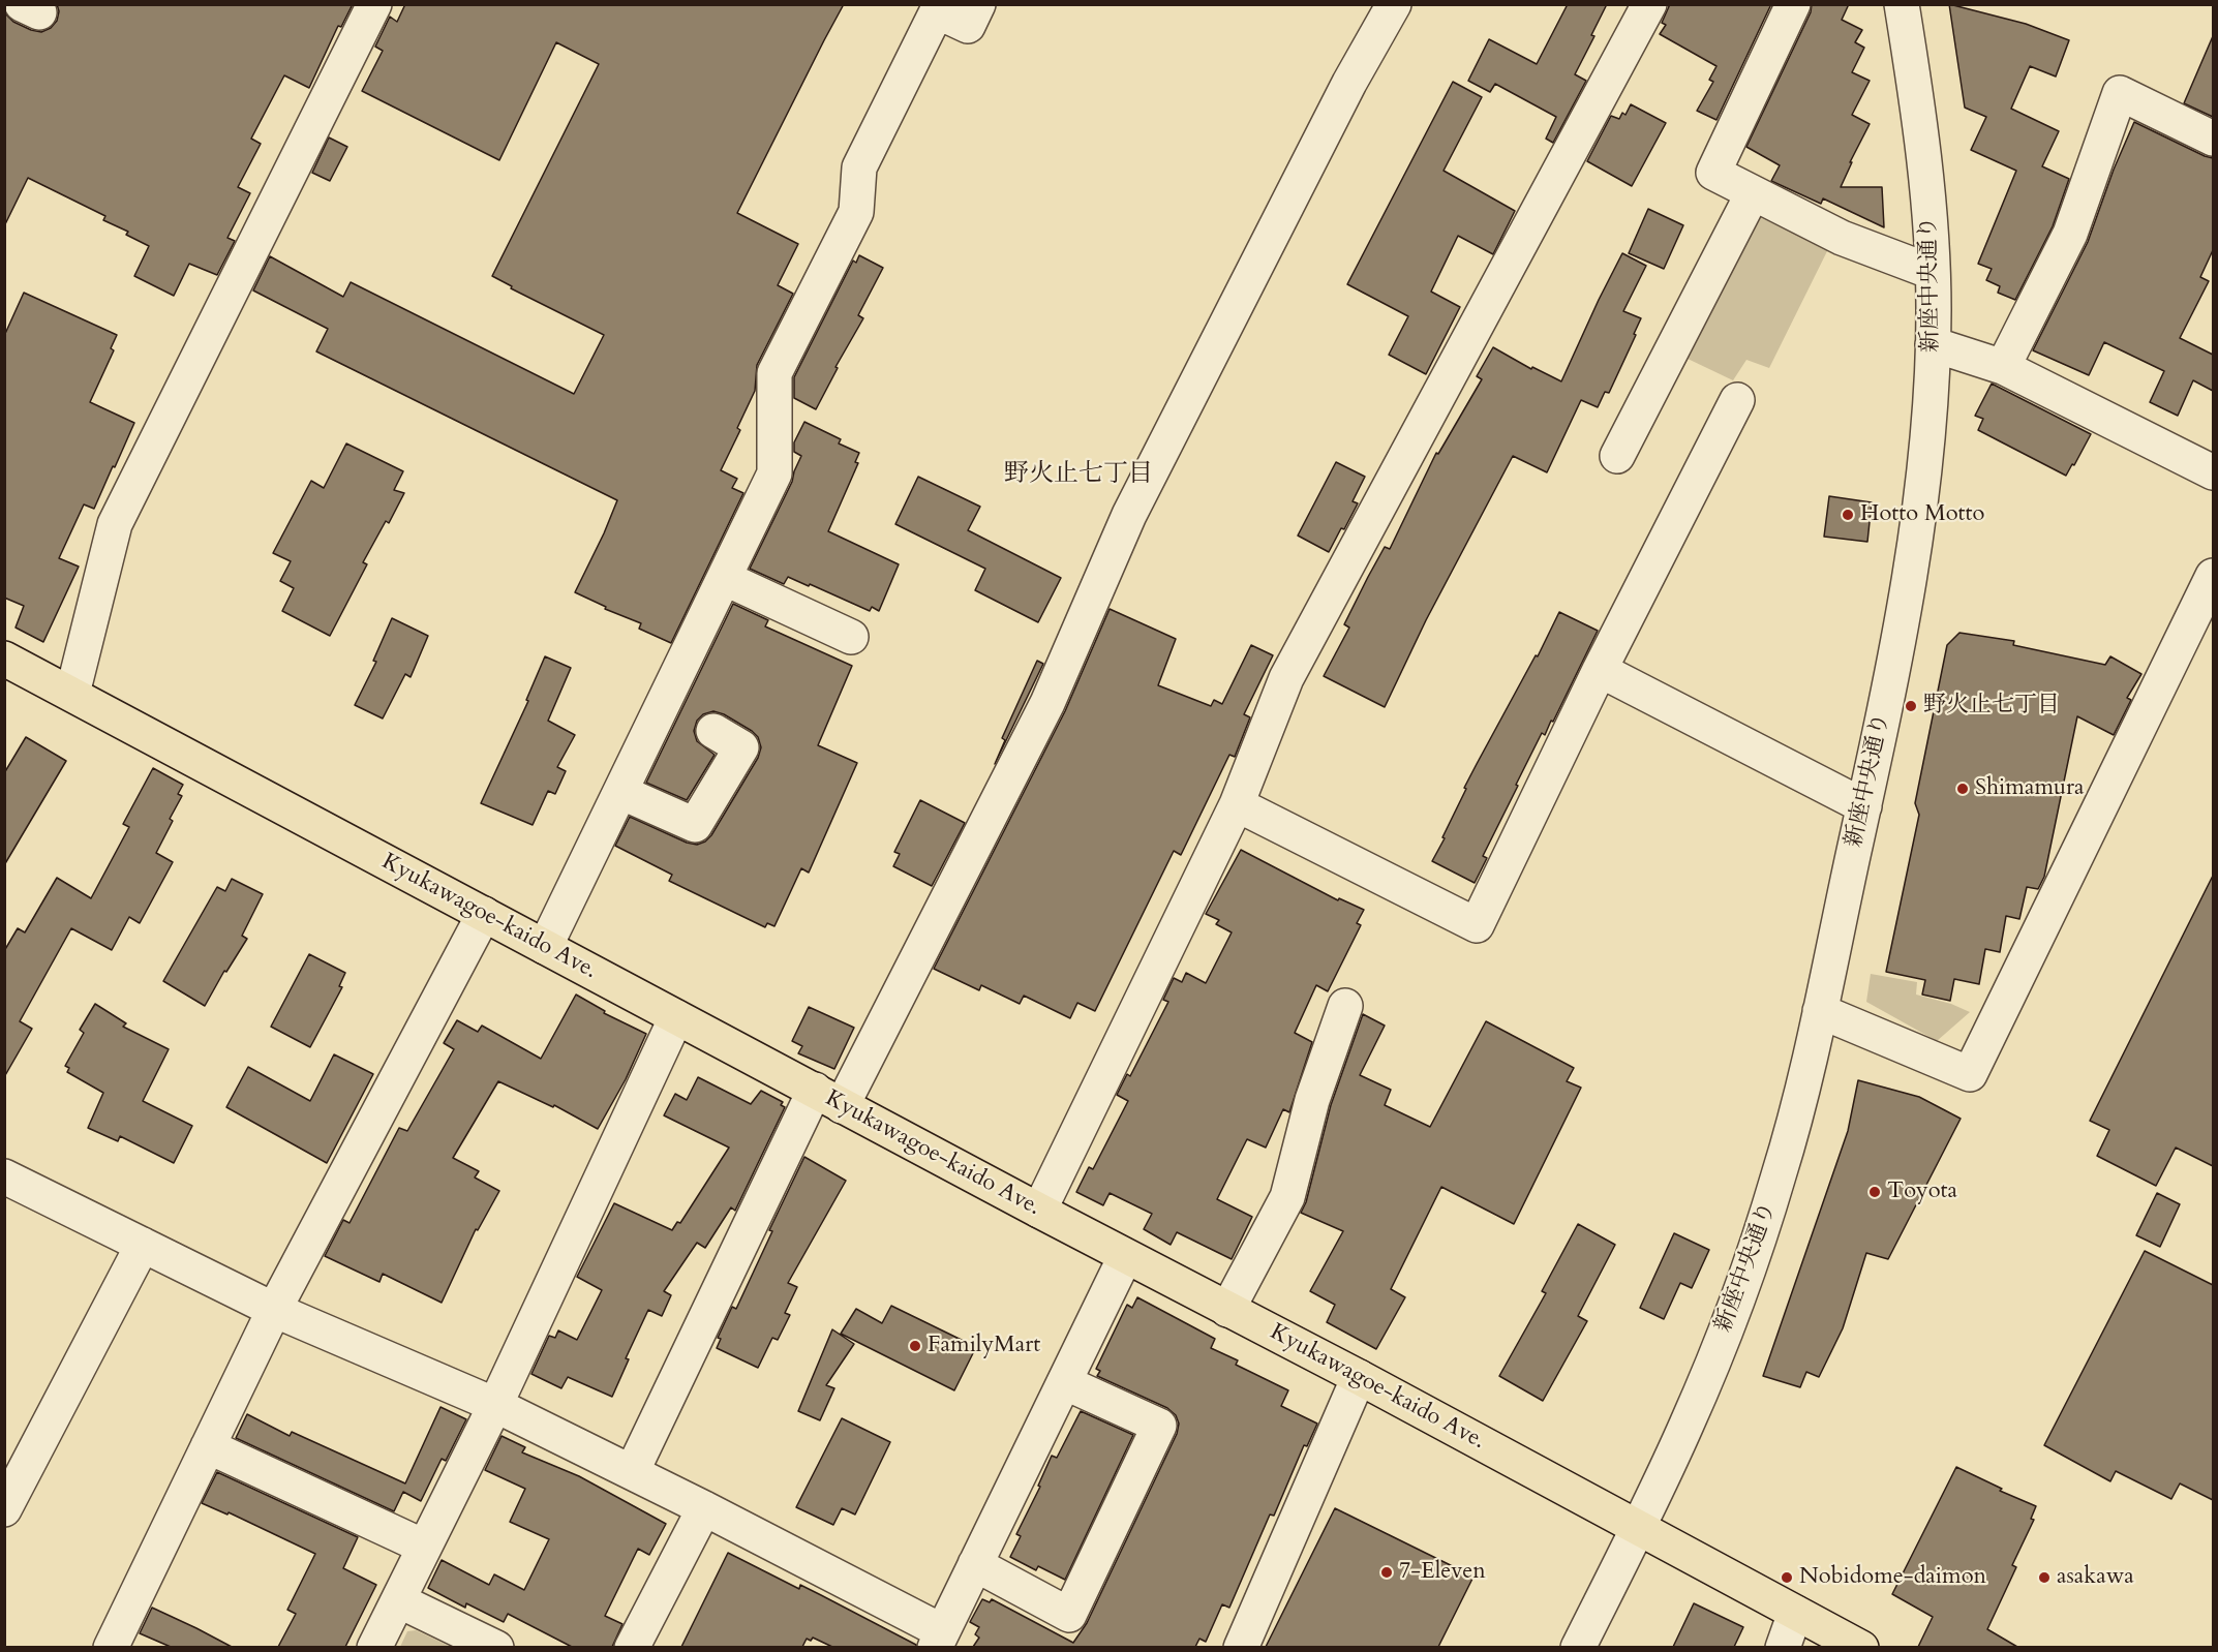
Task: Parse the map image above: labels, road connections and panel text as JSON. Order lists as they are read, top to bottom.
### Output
{
  "streets": {
    "main road": ["Kyukawagoe-kaido Ave."],
    "street": ["新座中央通り"]
  },
  "crossings": [
    ["新座中央通り", "Kyukawagoe-kaido Ave."]
  ],
  "districts": ["野火止七丁目"],
  "places": [
    "Hotto Motto",
    "野火止七丁目",
    "Shimamura",
    "Toyota",
    "FamilyMart",
    "7-Eleven",
    "Nobidome-daimon",
    "asakawa"
  ]
}
